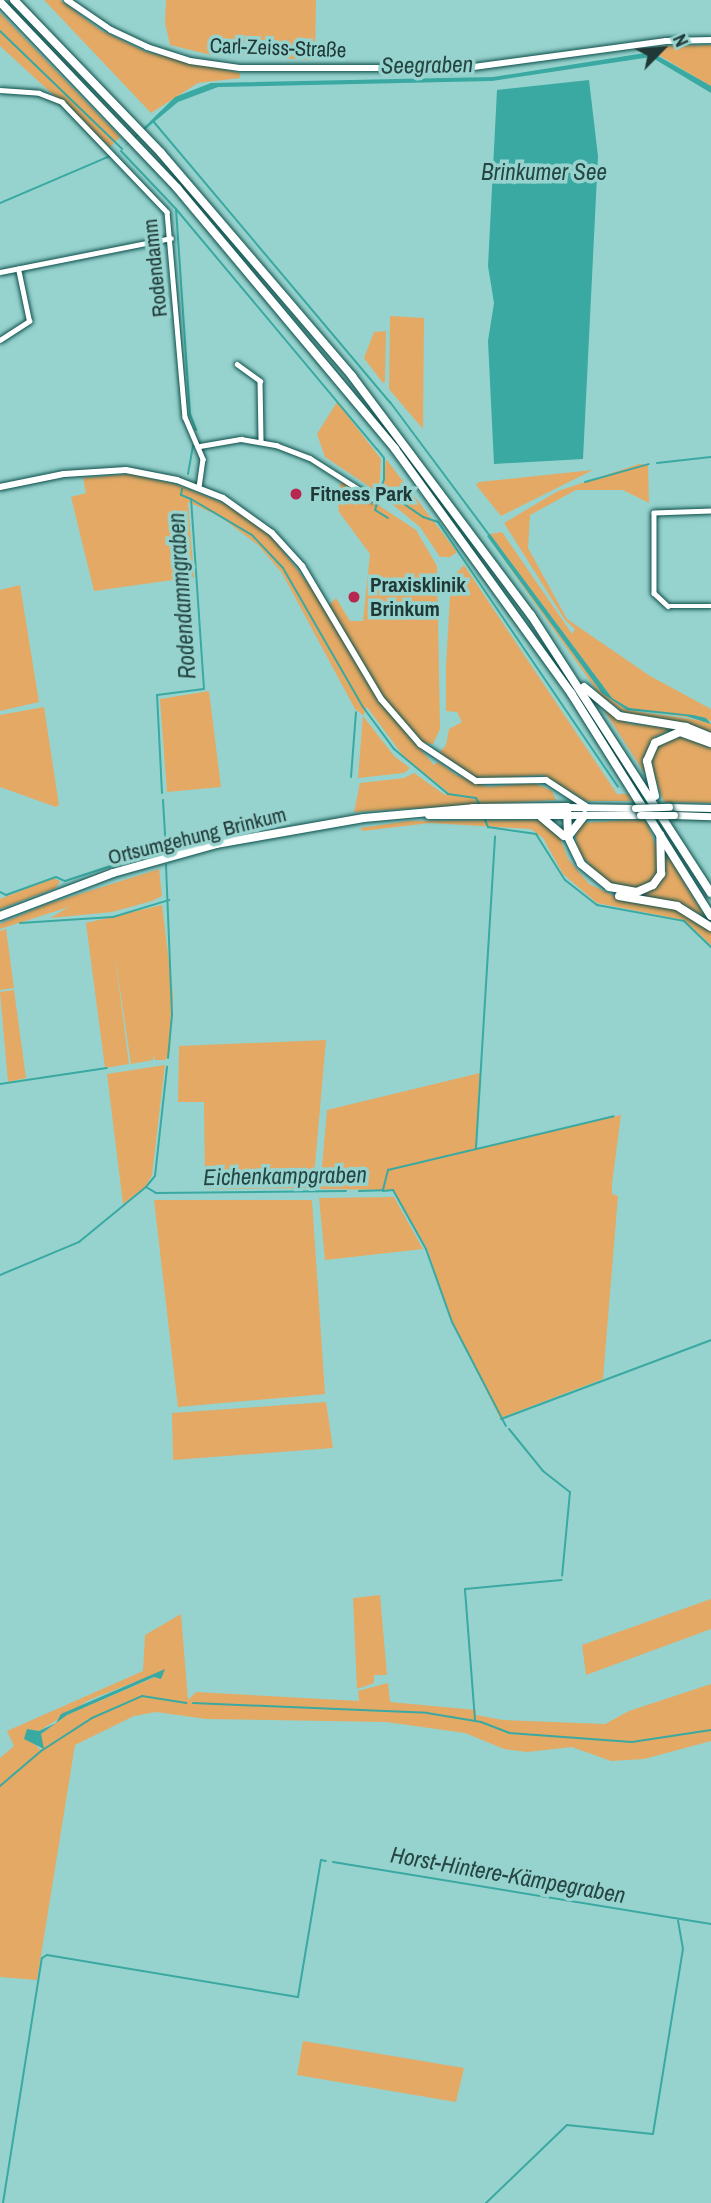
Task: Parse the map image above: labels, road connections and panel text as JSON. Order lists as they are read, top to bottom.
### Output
{
  "streets": {
    "highway": ["Ortsumgehung Brinkum"],
    "street": ["Carl-Zeiss-Straße", "Rodendamm"]
  },
  "water": [
    "Seegraben",
    "Brinkumer See",
    "Rodendammgraben",
    "Eichenkampgraben",
    "Horst-Hintere-Kämpegraben"
  ],
  "places": ["Fitness Park", "Praxisklinik Brinkum"],
  "north": "top right"
}
